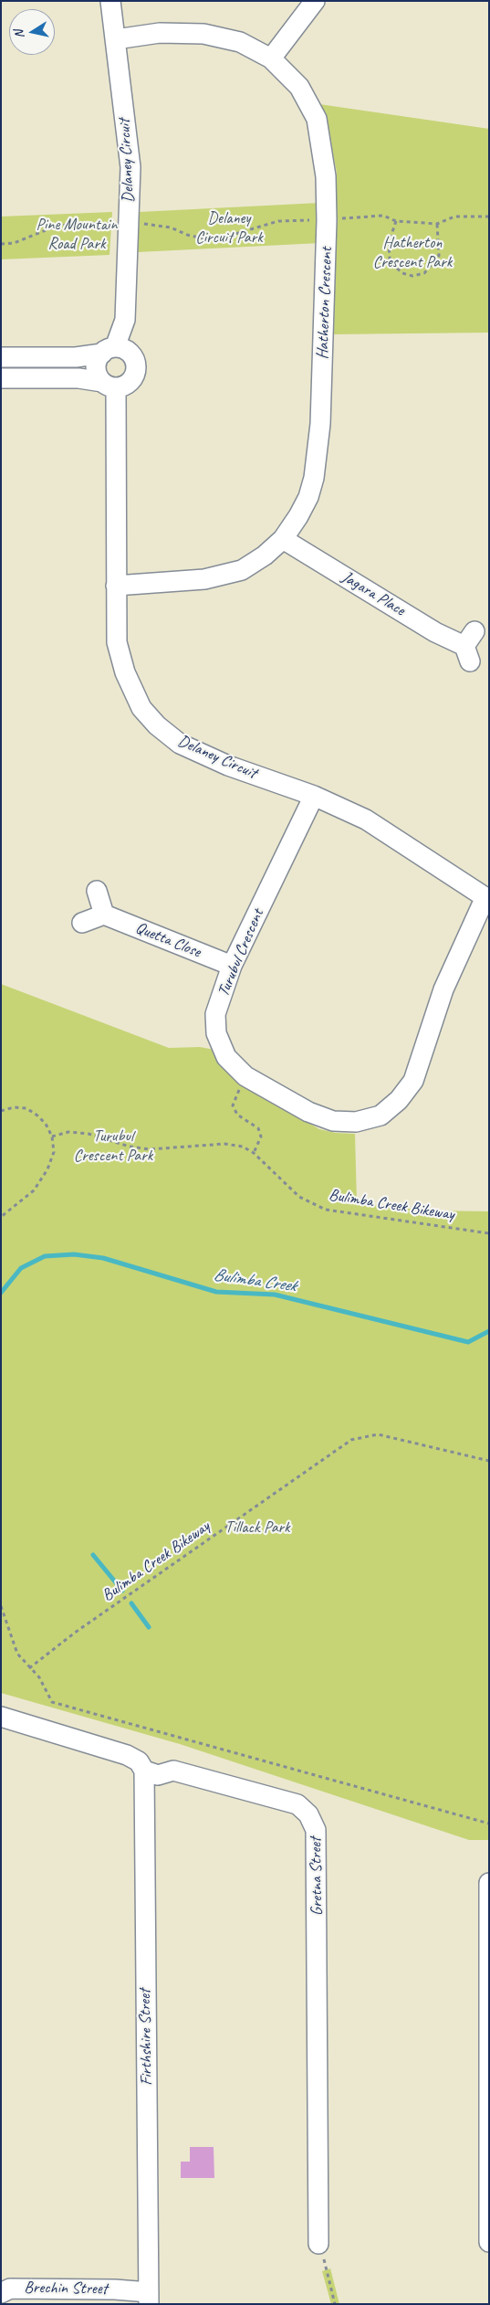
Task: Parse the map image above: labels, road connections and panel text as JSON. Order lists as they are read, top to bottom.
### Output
{
  "streets": {
    "street": [
      "Delaney Circuit",
      "Hatherton Crescent",
      "Jagara Place",
      "Quetta Close",
      "Turubul Crescent",
      "Gretna Street",
      "Firthshire Street",
      "Brechin Street"
    ],
    "path": ["Bulimba Creek Bikeway"]
  },
  "crossings": [
    ["Delaney Circuit", "Hatherton Crescent"],
    ["Delaney Circuit", "Turubul Crescent"],
    ["Hatherton Crescent", "Jagara Place"],
    ["Quetta Close", "Turubul Crescent"],
    ["Gretna Street", "Firthshire Street"],
    ["Firthshire Street", "Brechin Street"]
  ],
  "water": ["Bulimba Creek"],
  "parks": [
    "Delaney Circuit Park",
    "Pine Mountain Road Park",
    "Hatherton Crescent Park",
    "Turubul Crescent Park",
    "Tillack Park"
  ],
  "north": "left"
}
